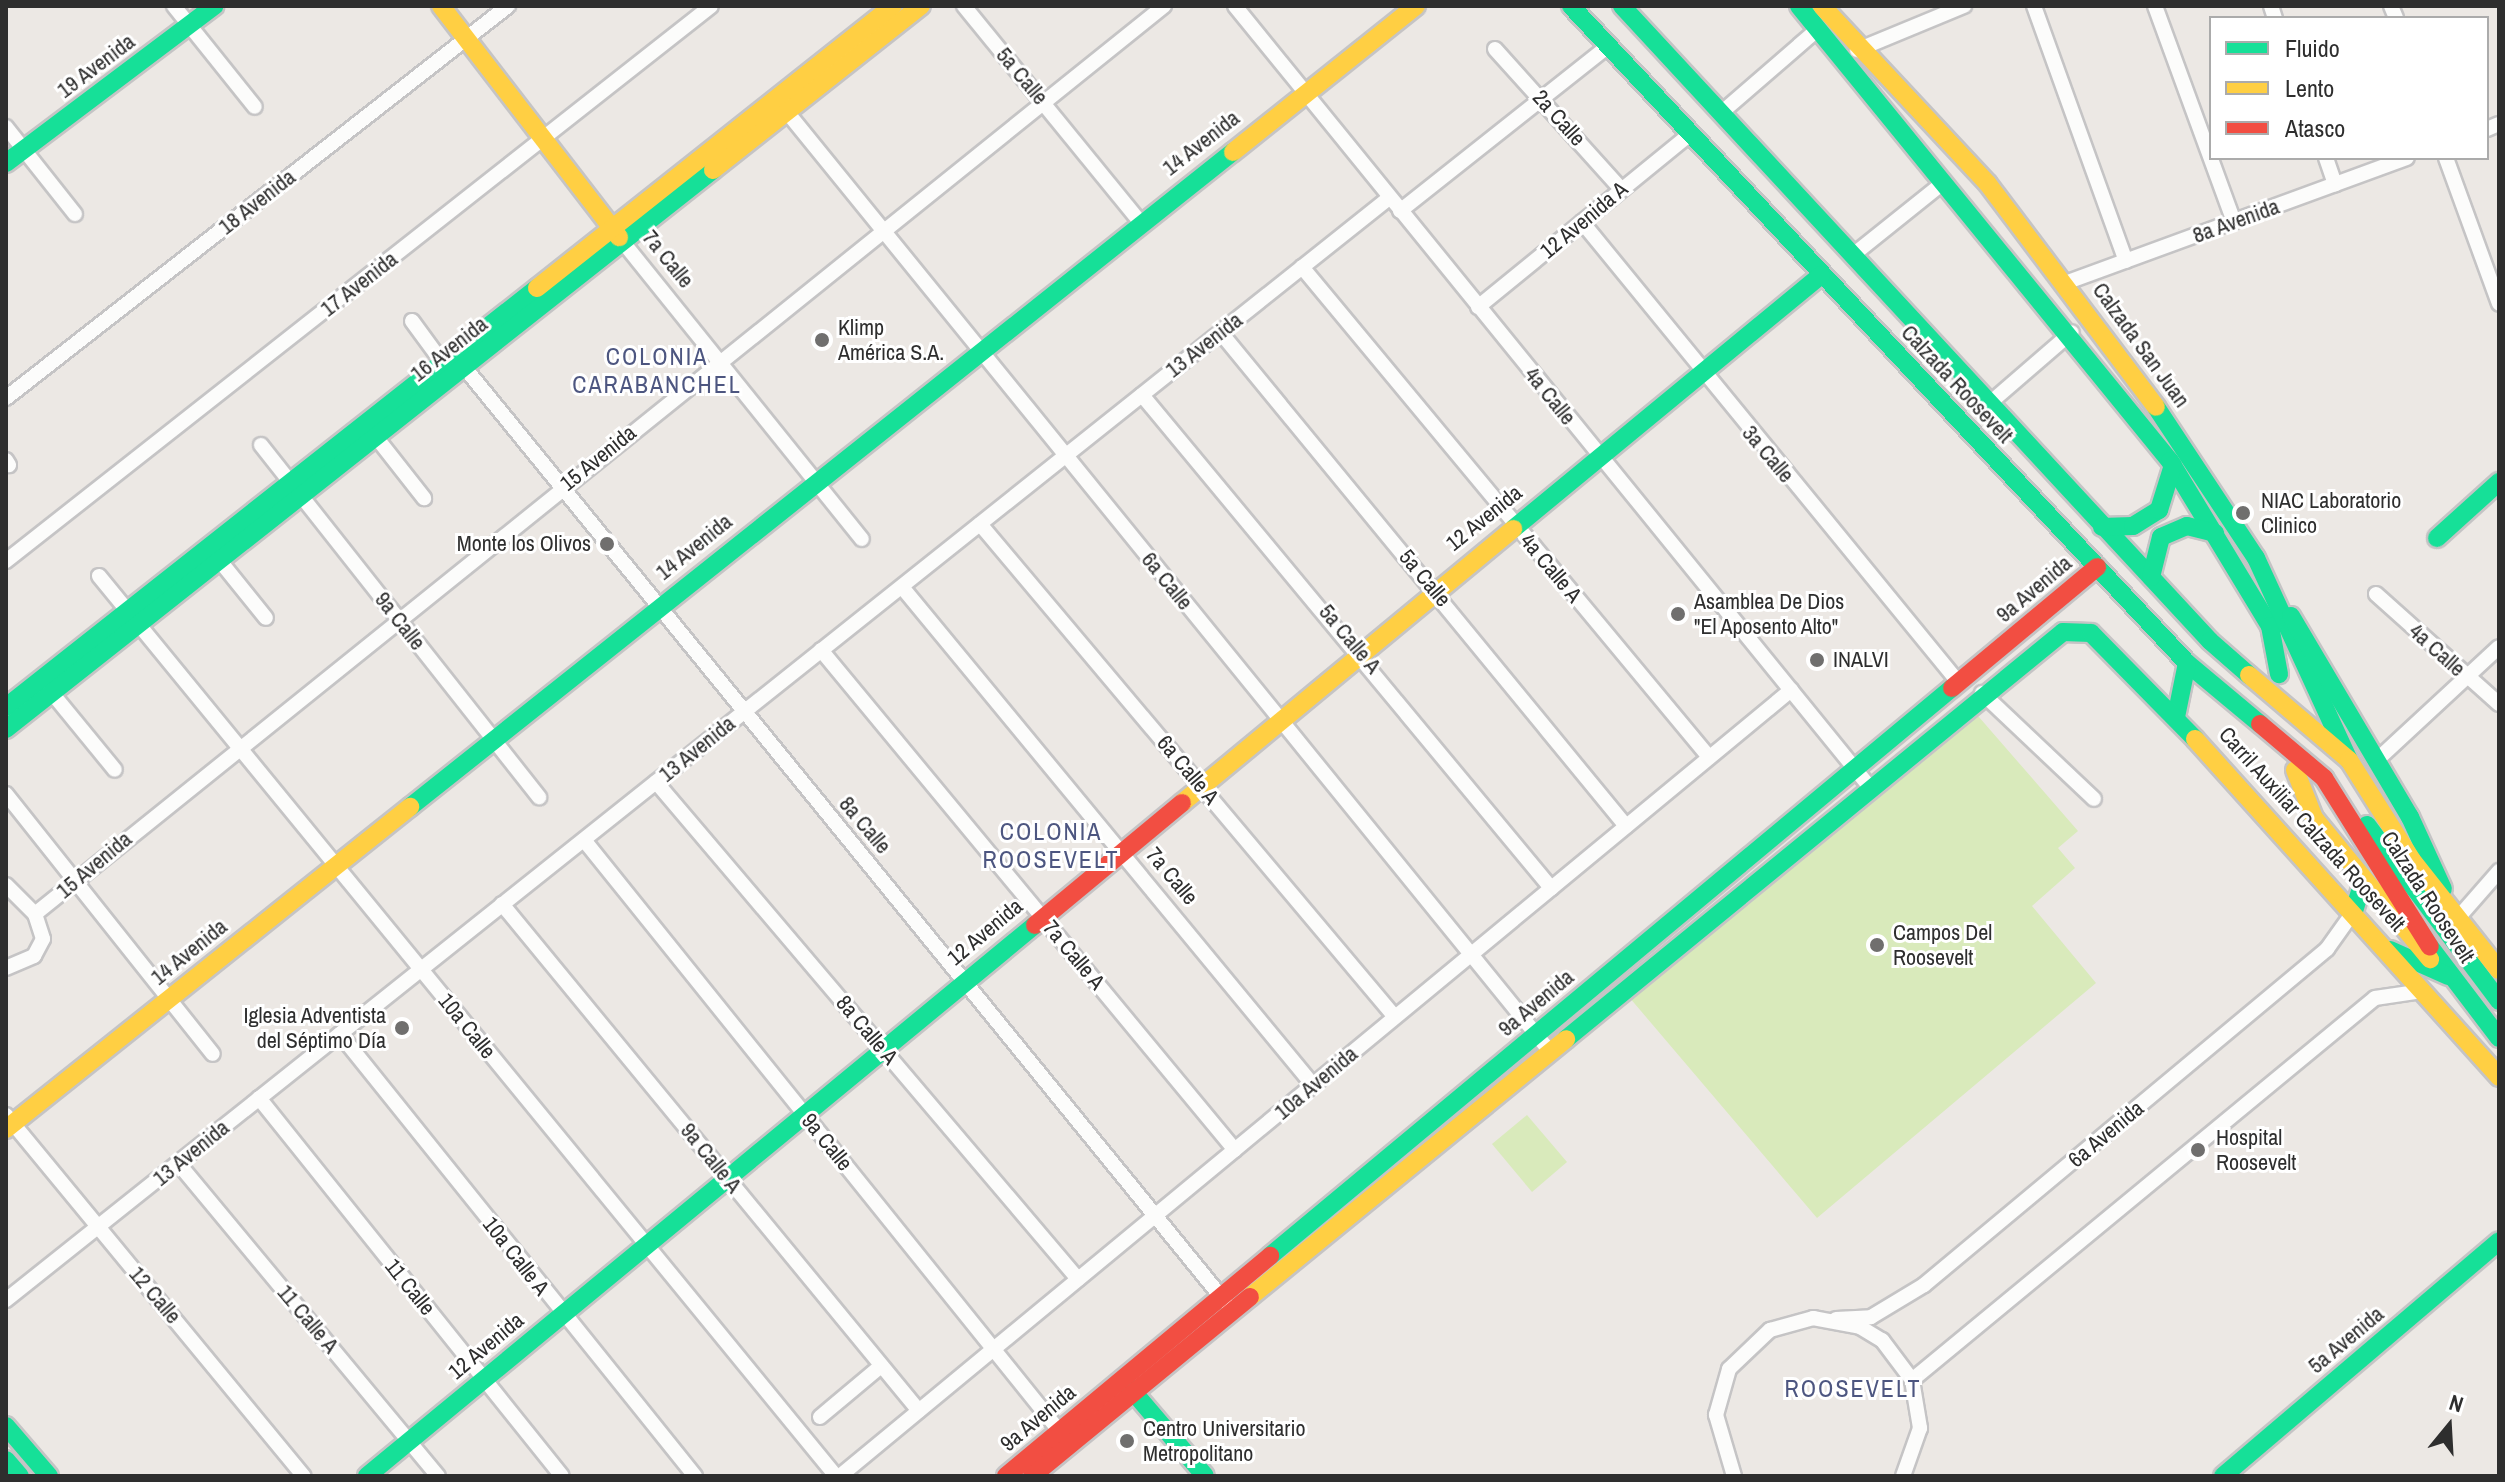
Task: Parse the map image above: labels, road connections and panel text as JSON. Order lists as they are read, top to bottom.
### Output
{
  "streets": {
    "main road": [
      "19 Avenida",
      "14 Avenida",
      "7a Calle",
      "Calzada San Juan",
      "16 Avenida",
      "Calzada Roosevelt",
      "12 Avenida",
      "9a Avenida",
      "Carril Auxiliar Calzada Roosevelt",
      "5a Avenida"
    ],
    "street": [
      "5a Calle",
      "2a Calle",
      "18 Avenida",
      "12 Avenida A",
      "8a Avenida",
      "17 Avenida",
      "13 Avenida",
      "4a Calle",
      "3a Calle",
      "15 Avenida",
      "4a Calle A",
      "6a Calle",
      "9a Calle",
      "5a Calle A",
      "6a Calle A",
      "8a Calle",
      "7a Calle A",
      "10a Calle",
      "8a Calle A",
      "10a Avenida",
      "6a Avenida",
      "9a Calle A",
      "10a Calle A",
      "11 Calle",
      "12 Calle",
      "11 Calle A"
    ]
  },
  "crossings": [
    ["5a Calle", "14 Avenida"],
    ["5a Calle", "13 Avenida"],
    ["5a Calle", "15 Avenida"],
    ["5a Calle", "12 Avenida"],
    ["5a Calle", "10a Avenida"],
    ["2a Calle", "12 Avenida A"],
    ["14 Avenida", "7a Calle"],
    ["14 Avenida", "4a Calle"],
    ["14 Avenida", "6a Calle"],
    ["14 Avenida", "9a Calle"],
    ["14 Avenida", "8a Calle"],
    ["14 Avenida", "10a Calle"],
    ["14 Avenida", "12 Calle"],
    ["18 Avenida", "7a Calle"],
    ["12 Avenida A", "Calzada Roosevelt"],
    ["12 Avenida A", "4a Calle"],
    ["12 Avenida A", "3a Calle"],
    ["8a Avenida", "Calzada San Juan"],
    ["7a Calle", "17 Avenida"],
    ["7a Calle", "13 Avenida"],
    ["7a Calle", "16 Avenida"],
    ["7a Calle", "15 Avenida"],
    ["7a Calle", "12 Avenida"],
    ["7a Calle", "10a Avenida"],
    ["13 Avenida", "4a Calle"],
    ["13 Avenida", "4a Calle A"],
    ["13 Avenida", "6a Calle"],
    ["13 Avenida", "9a Calle"],
    ["13 Avenida", "5a Calle A"],
    ["13 Avenida", "6a Calle A"],
    ["13 Avenida", "8a Calle"],
    ["13 Avenida", "7a Calle A"],
    ["13 Avenida", "10a Calle"],
    ["13 Avenida", "8a Calle A"],
    ["13 Avenida", "9a Calle A"],
    ["13 Avenida", "10a Calle A"],
    ["13 Avenida", "11 Calle"],
    ["13 Avenida", "12 Calle"],
    ["13 Avenida", "11 Calle A"],
    ["Calzada San Juan", "Calzada Roosevelt"],
    ["16 Avenida", "6a Calle"],
    ["16 Avenida", "9a Calle"],
    ["16 Avenida", "8a Calle"],
    ["16 Avenida", "10a Calle"],
    ["Calzada Roosevelt", "12 Avenida"],
    ["Calzada Roosevelt", "9a Avenida"],
    ["4a Calle", "12 Avenida"],
    ["4a Calle", "9a Avenida"],
    ["4a Calle", "10a Avenida"],
    ["3a Calle", "12 Avenida"],
    ["3a Calle", "9a Avenida"],
    ["15 Avenida", "6a Calle"],
    ["15 Avenida", "9a Calle"],
    ["15 Avenida", "8a Calle"],
    ["15 Avenida", "10a Calle"],
    ["12 Avenida", "4a Calle A"],
    ["12 Avenida", "6a Calle"],
    ["12 Avenida", "9a Calle"],
    ["12 Avenida", "5a Calle A"],
    ["12 Avenida", "6a Calle A"],
    ["12 Avenida", "8a Calle"],
    ["12 Avenida", "7a Calle A"],
    ["12 Avenida", "10a Calle"],
    ["12 Avenida", "8a Calle A"],
    ["12 Avenida", "9a Calle A"],
    ["12 Avenida", "10a Calle A"],
    ["12 Avenida", "11 Calle"],
    ["12 Avenida", "11 Calle A"],
    ["4a Calle A", "10a Avenida"],
    ["6a Calle", "9a Avenida"],
    ["6a Calle", "10a Avenida"],
    ["9a Avenida", "9a Calle"],
    ["9a Avenida", "8a Calle"],
    ["9a Avenida", "Carril Auxiliar Calzada Roosevelt"],
    ["9a Calle", "10a Avenida"],
    ["5a Calle A", "10a Avenida"],
    ["6a Calle A", "10a Avenida"],
    ["8a Calle", "10a Avenida"],
    ["Carril Auxiliar Calzada Roosevelt", "6a Avenida"],
    ["7a Calle A", "10a Avenida"],
    ["10a Calle", "10a Avenida"],
    ["8a Calle A", "10a Avenida"],
    ["10a Avenida", "9a Calle A"]
  ],
  "districts": ["COLONIA CARABANCHEL", "COLONIA ROOSEVELT", "ROOSEVELT"],
  "places": [
    "Klimp América S.A.",
    "NIAC Laboratorio Clinico",
    "Monte los Olivos",
    "Asamblea De Dios \"El Aposento Alto\"",
    "INALVI",
    "Campos Del Roosevelt",
    "Iglesia Adventista del Séptimo Día",
    "Hospital Roosevelt",
    "Centro Universitario Metropolitano"
  ],
  "legend": ["Fluido", "Lento", "Atasco"],
  "north": "top"
}
